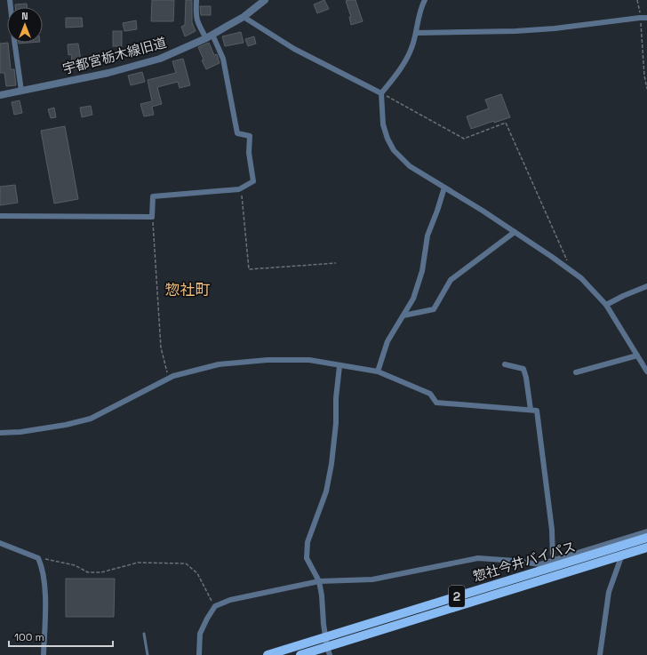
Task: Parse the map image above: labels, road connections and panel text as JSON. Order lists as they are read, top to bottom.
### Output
{
  "streets": {
    "main road": ["惣社今井バイパス", "2"],
    "street": ["宇都宮栃木線旧道"]
  },
  "districts": ["惣社町"],
  "scale_bar": "100 m",
  "north": "top"
}
